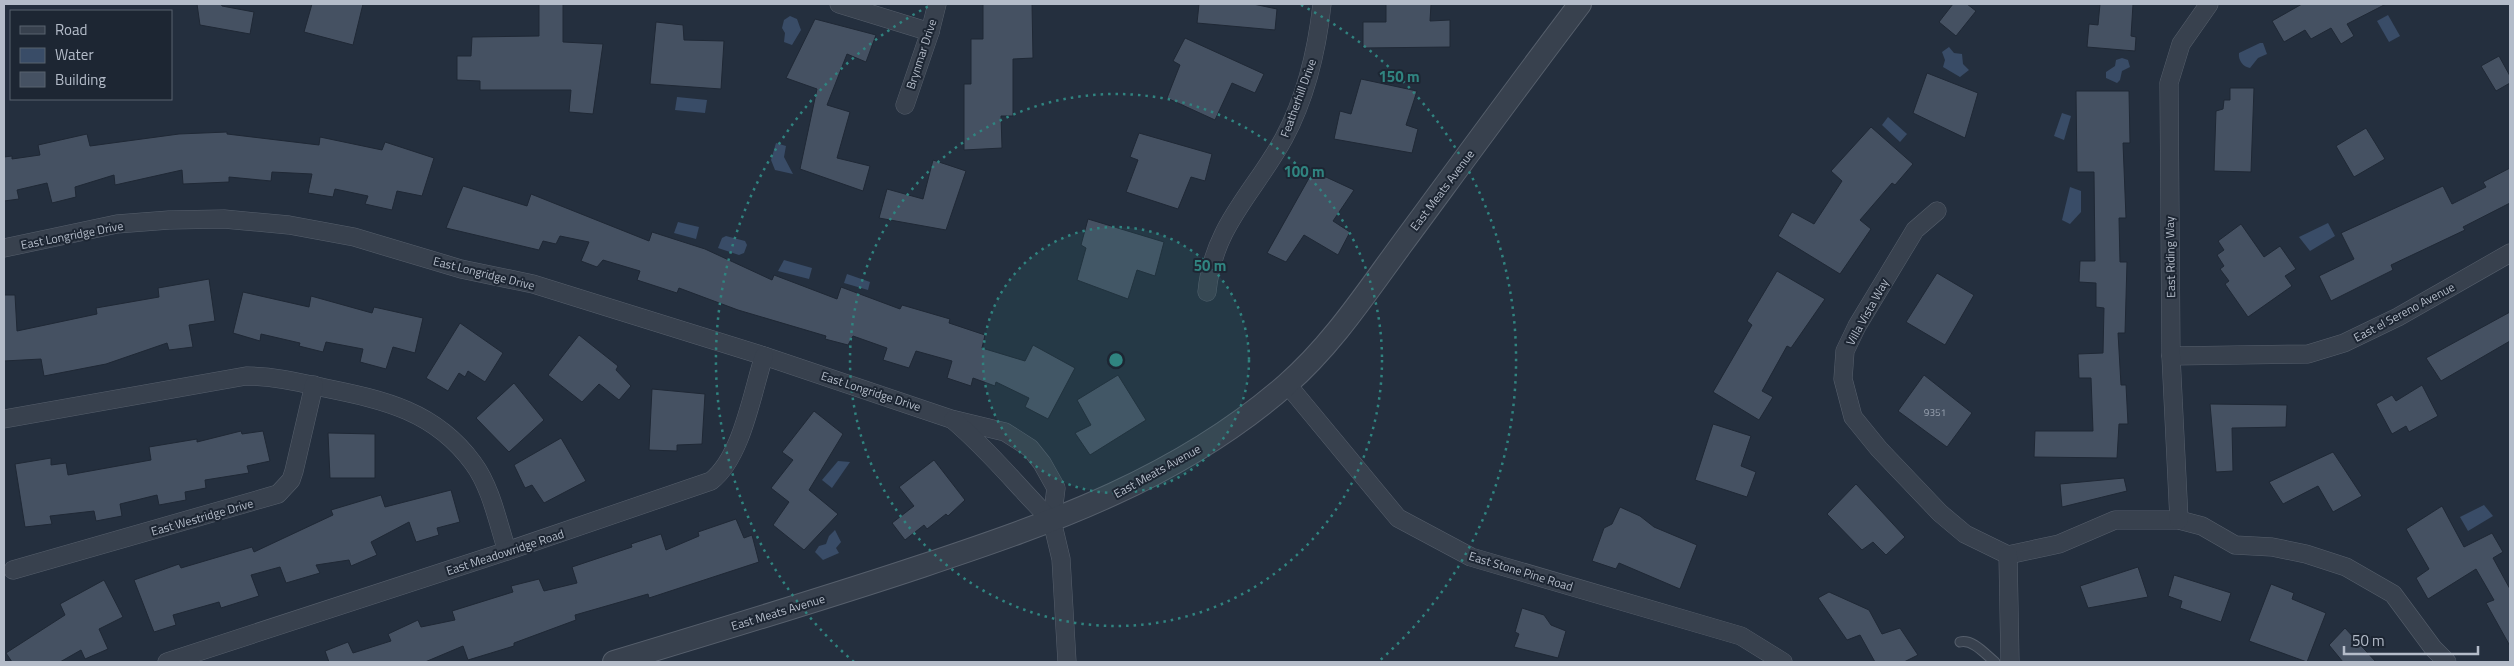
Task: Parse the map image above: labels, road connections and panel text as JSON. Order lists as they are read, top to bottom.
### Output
{
  "streets": {
    "street": [
      "Brynmar Drive",
      "Featherhill Drive",
      "East Meats Avenue",
      "East Longridge Drive",
      "East Riding Way",
      "Villa Vista Way",
      "East el Sereno Avenue",
      "East Westridge Drive",
      "East Meadowridge Road",
      "East Stone Pine Road"
    ]
  },
  "crossings": [
    ["East Meats Avenue", "East Longridge Drive"],
    ["East Meats Avenue", "East Stone Pine Road"],
    ["East Longridge Drive", "East Meadowridge Road"],
    ["East Riding Way", "East el Sereno Avenue"]
  ],
  "house_numbers": ["9351"],
  "legend": ["Road", "Water", "Building"],
  "scale_bar": "50 m",
  "rings": ["150 m", "100 m", "50 m"]
}
